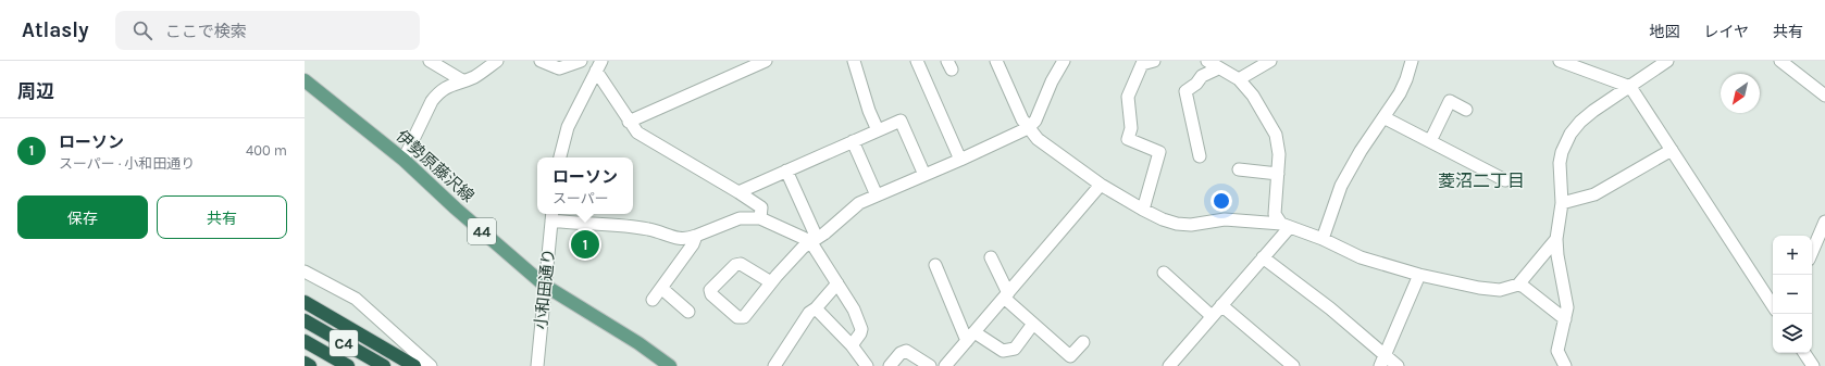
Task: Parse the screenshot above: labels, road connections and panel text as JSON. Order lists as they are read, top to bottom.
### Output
{
  "streets": {
    "highway": ["C4"],
    "main road": ["伊勢原藤沢線", "44"],
    "street": ["小和田通り"]
  },
  "crossings": [
    ["伊勢原藤沢線", "小和田通り"]
  ],
  "districts": ["菱沼二丁目"],
  "north": "bottom left",
  "page": {
    "header": "Atlasly",
    "search": "ここで検索",
    "nav": ["地図", "レイヤ", "共有"],
    "heading": "周辺",
    "list": [
      {
        "mark": "1",
        "name": "ローソン",
        "note": "スーパー · 小和田通り",
        "value": "400 m"
      }
    ],
    "popup": ["ローソン", "スーパー"],
    "buttons": ["保存", "共有"],
    "pins": "1",
    "map_buttons": ["+", "−"]
  }
}
